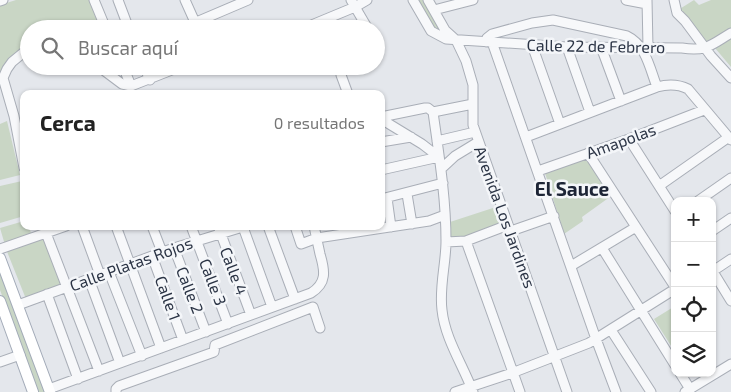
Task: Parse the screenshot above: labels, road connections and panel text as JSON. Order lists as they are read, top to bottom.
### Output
{
  "streets": {
    "street": [
      "Calle 22 de Febrero",
      "Amapolas",
      "Avenida Los Jardines",
      "Calle Platas Rojos",
      "Calle 4",
      "Calle 3",
      "Calle 2",
      "Calle 1"
    ]
  },
  "crossings": [
    ["Calle 22 de Febrero", "Avenida Los Jardines"],
    ["Calle Platas Rojos", "Calle 4"],
    ["Calle Platas Rojos", "Calle 3"],
    ["Calle Platas Rojos", "Calle 2"],
    ["Calle Platas Rojos", "Calle 1"]
  ],
  "districts": ["El Sauce"],
  "page": {
    "search": "Buscar aquí",
    "heading": ["Cerca", "0 resultados"],
    "map_buttons": ["+", "−"]
  }
}
